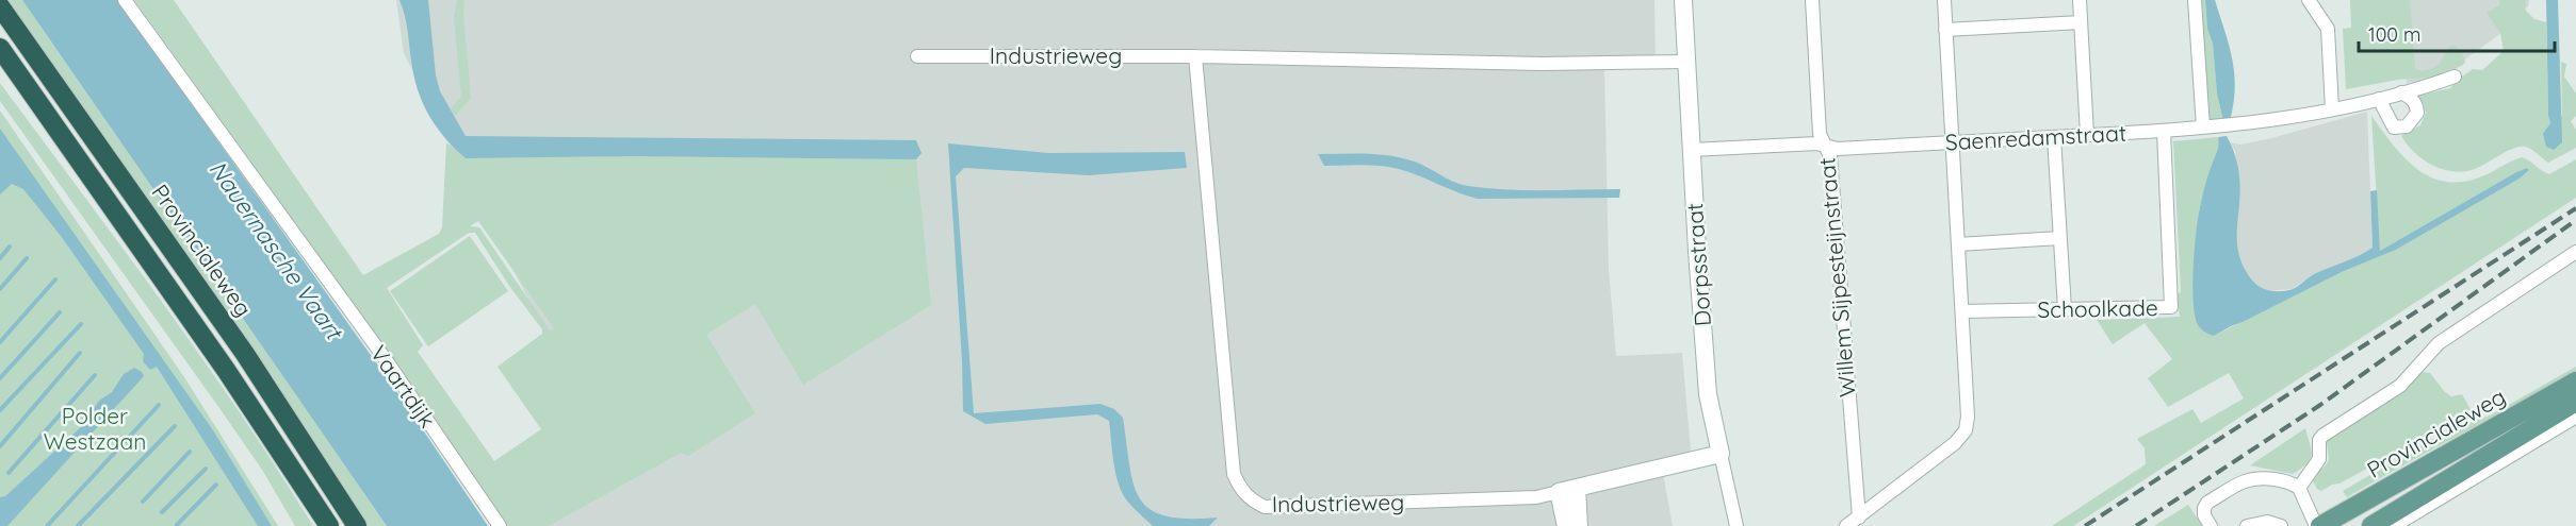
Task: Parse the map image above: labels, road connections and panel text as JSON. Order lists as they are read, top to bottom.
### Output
{
  "streets": {
    "highway": ["Provincialeweg"],
    "street": [
      "Industrieweg",
      "Saenredamstraat",
      "Dorpsstraat",
      "Willem Sijpesteijnstraat",
      "Schoolkade",
      "Vaartdijk"
    ]
  },
  "crossings": [
    ["Industrieweg", "Dorpsstraat"],
    ["Saenredamstraat", "Dorpsstraat"],
    ["Saenredamstraat", "Willem Sijpesteijnstraat"],
    ["Saenredamstraat", "Schoolkade"]
  ],
  "water": ["Nauernasche Vaart"],
  "parks": ["Polder Westzaan"],
  "scale_bar": "100 m"
}
